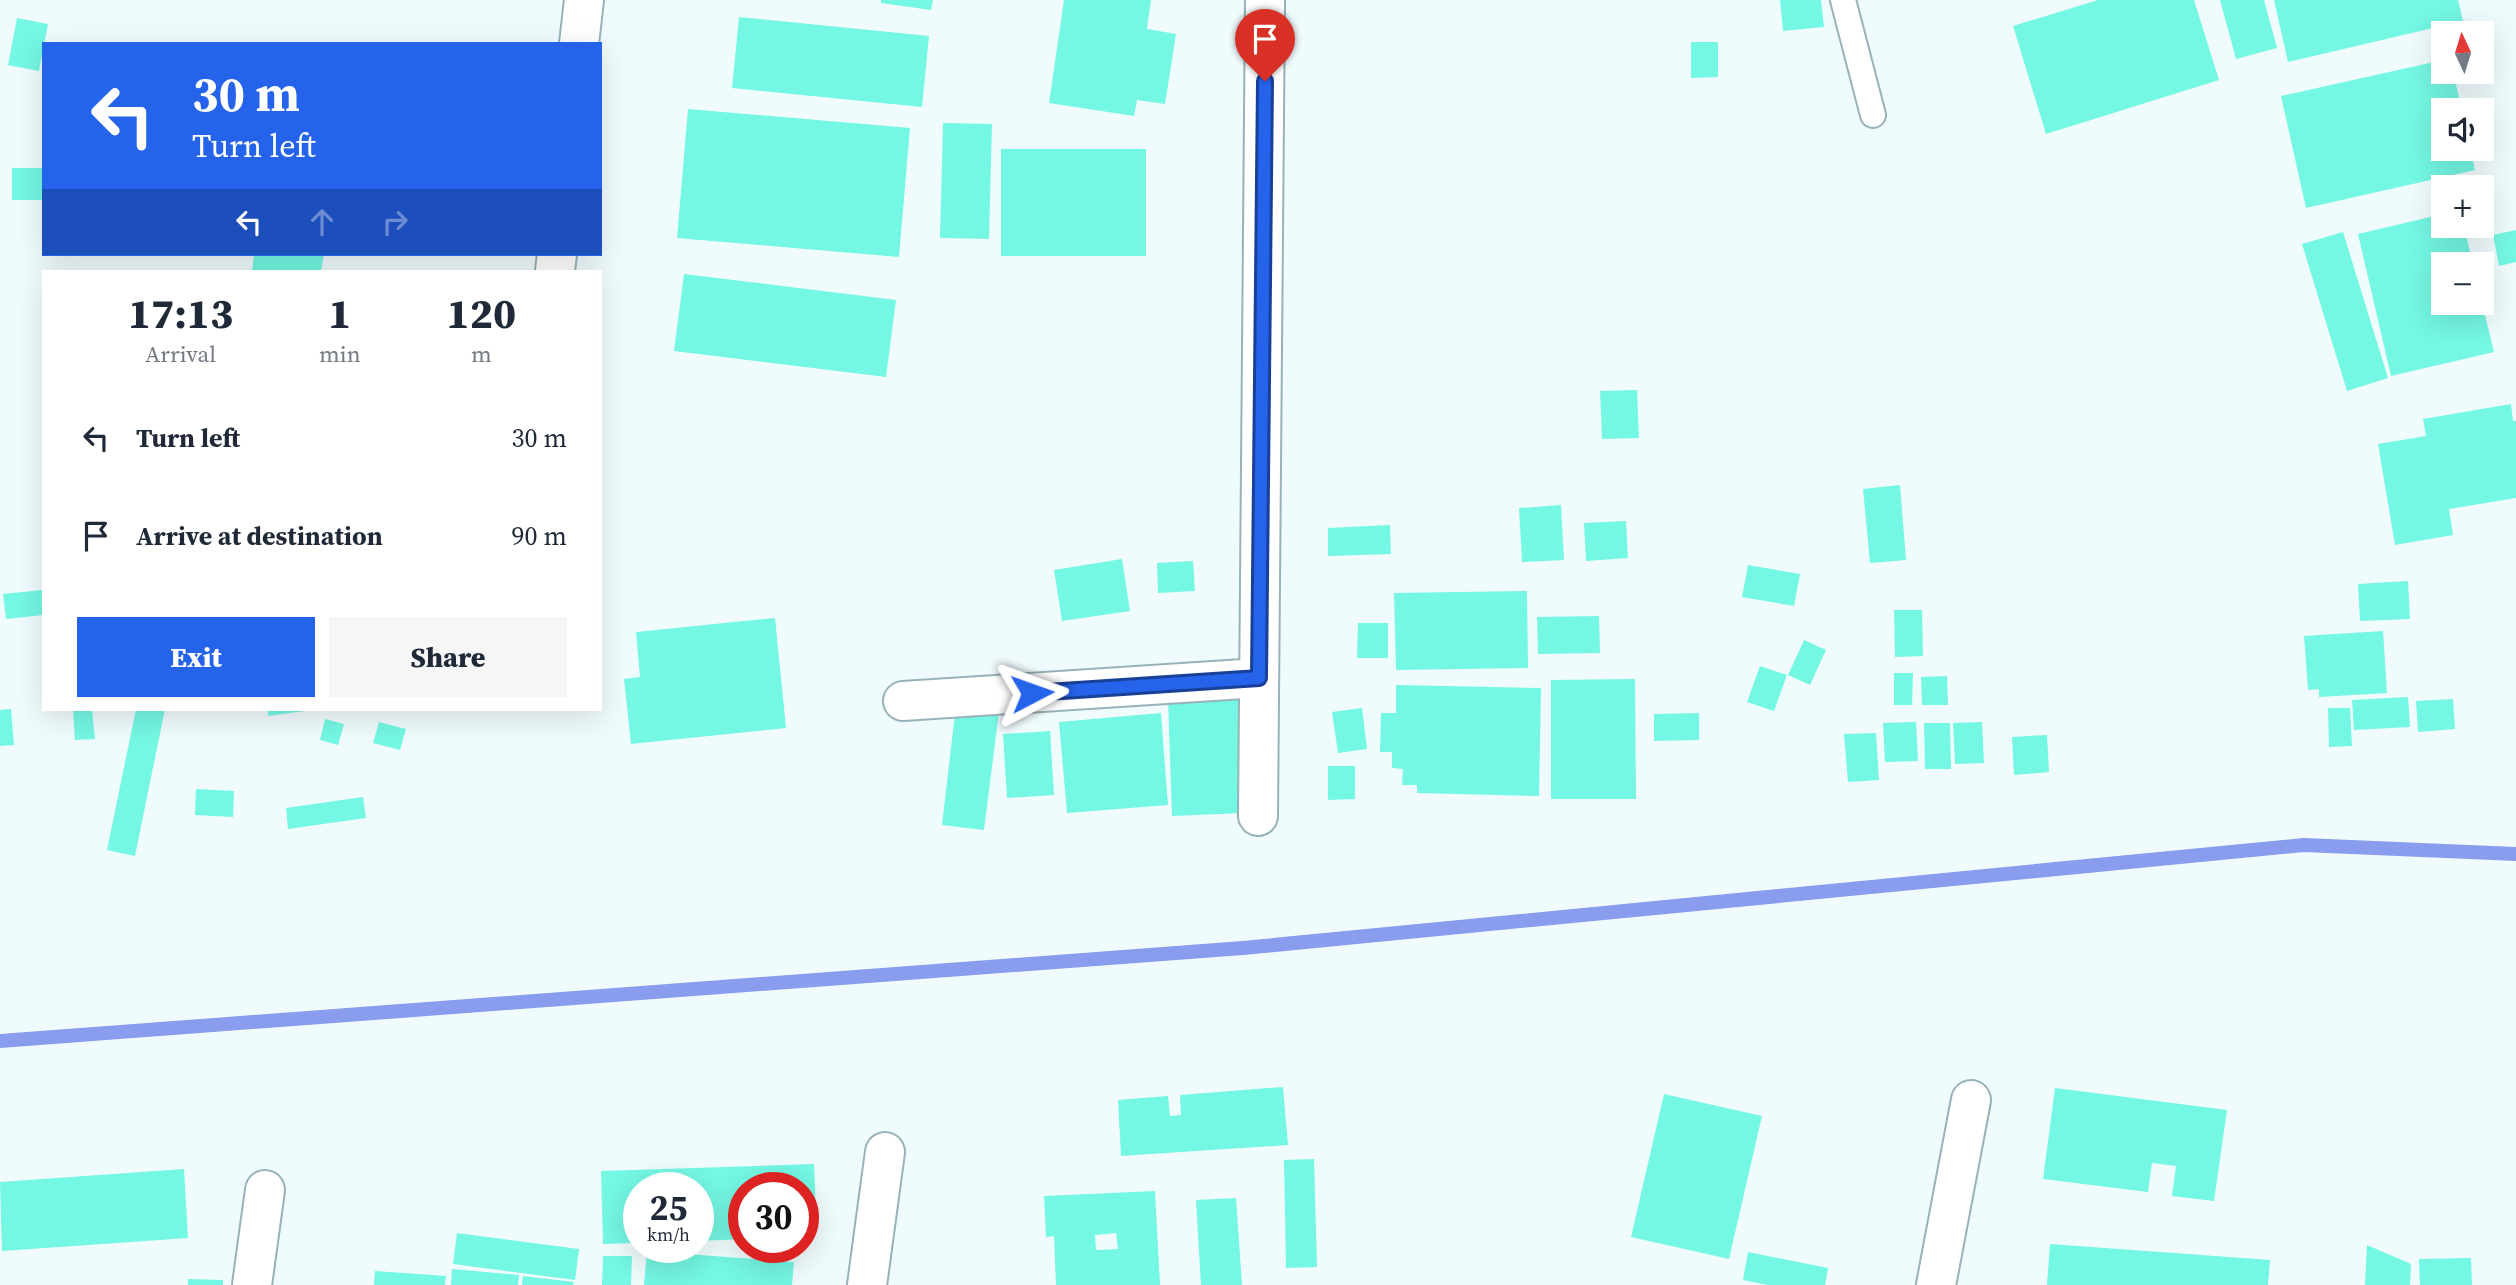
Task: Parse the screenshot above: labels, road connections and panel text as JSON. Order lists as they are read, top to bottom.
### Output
{
  "north": "top",
  "page": {
    "map_buttons": ["+", "−"],
    "turn": ["30 m", "Turn left"],
    "eta": [
      "17:13",
      "Arrival",
      "1",
      "min",
      "120",
      "m"
    ],
    "list": [
      {
        "name": "Turn left",
        "value": "30 m"
      },
      {
        "name": "Arrive at destination",
        "value": "90 m"
      }
    ],
    "buttons": ["Exit", "Share"],
    "speed": "25 km/h",
    "limit": "30"
  }
}
